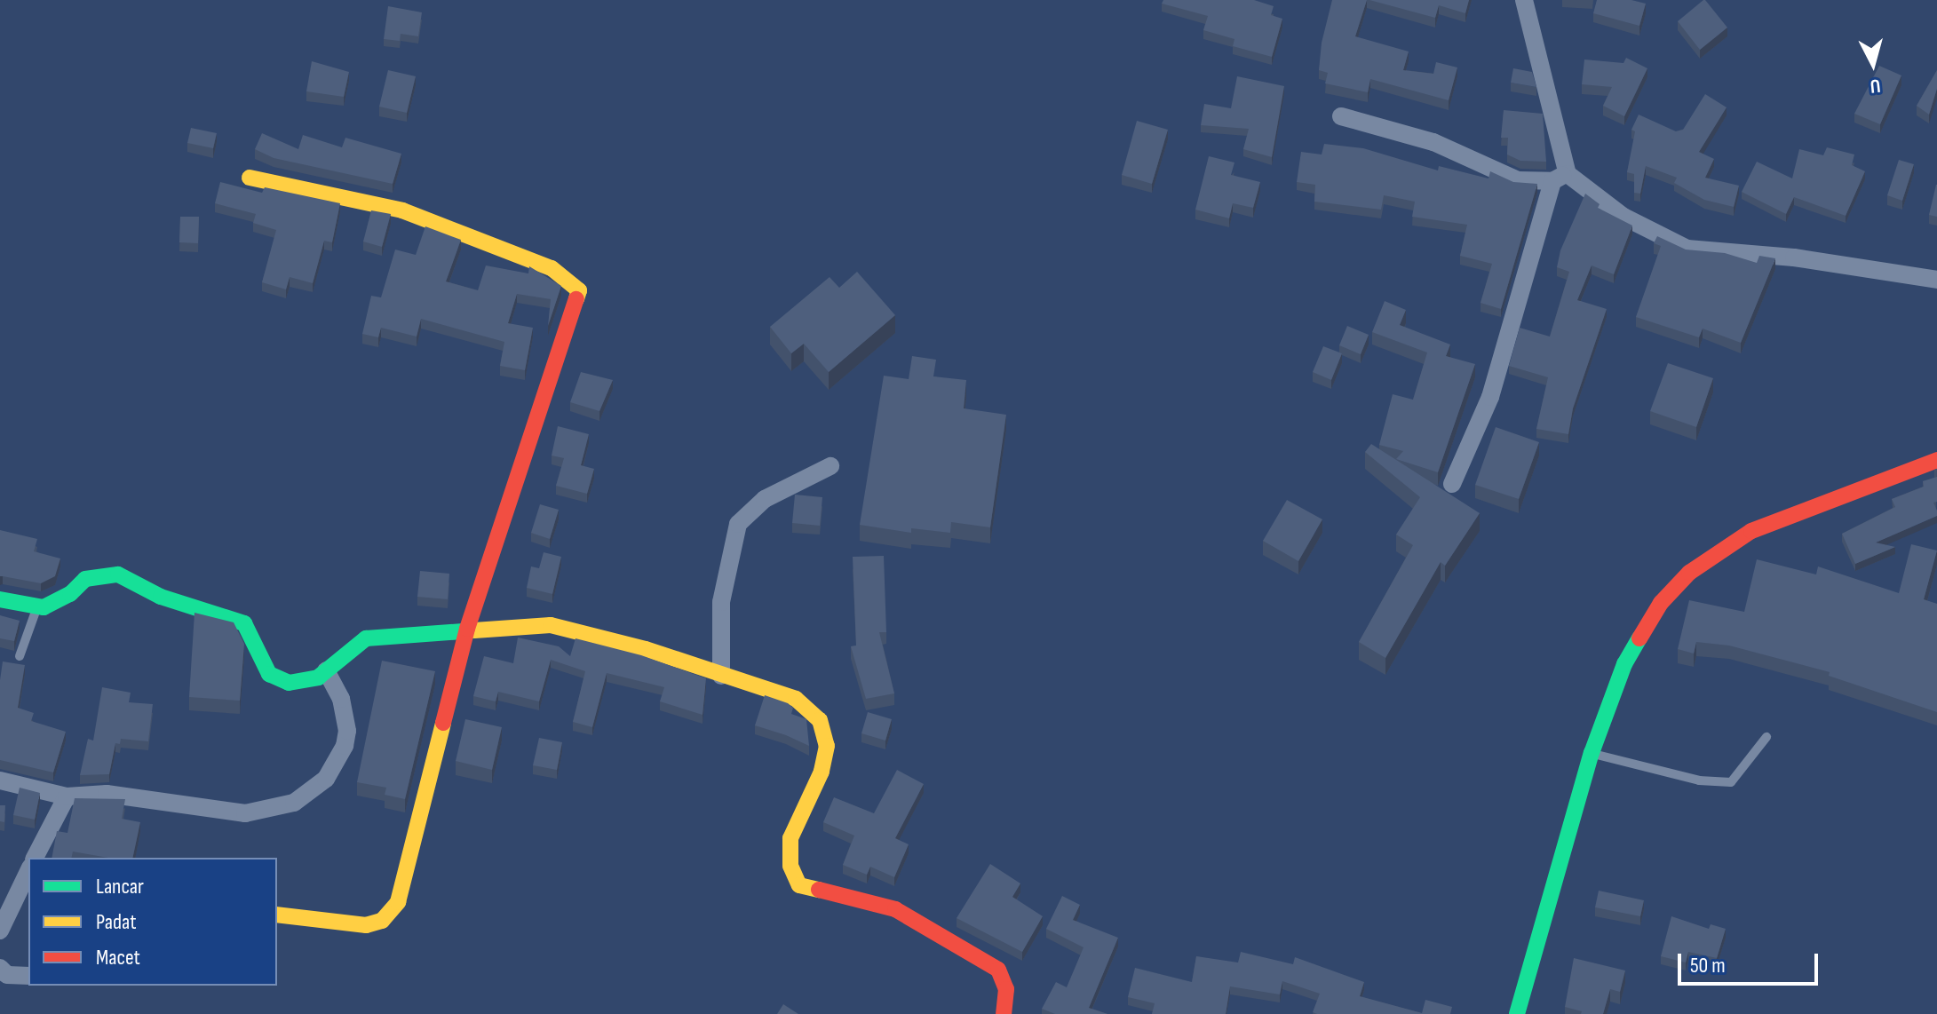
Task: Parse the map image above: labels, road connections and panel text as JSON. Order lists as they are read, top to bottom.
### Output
{
  "legend": ["Lancar", "Padat", "Macet"],
  "scale_bar": "50 m",
  "north": "bottom"
}
